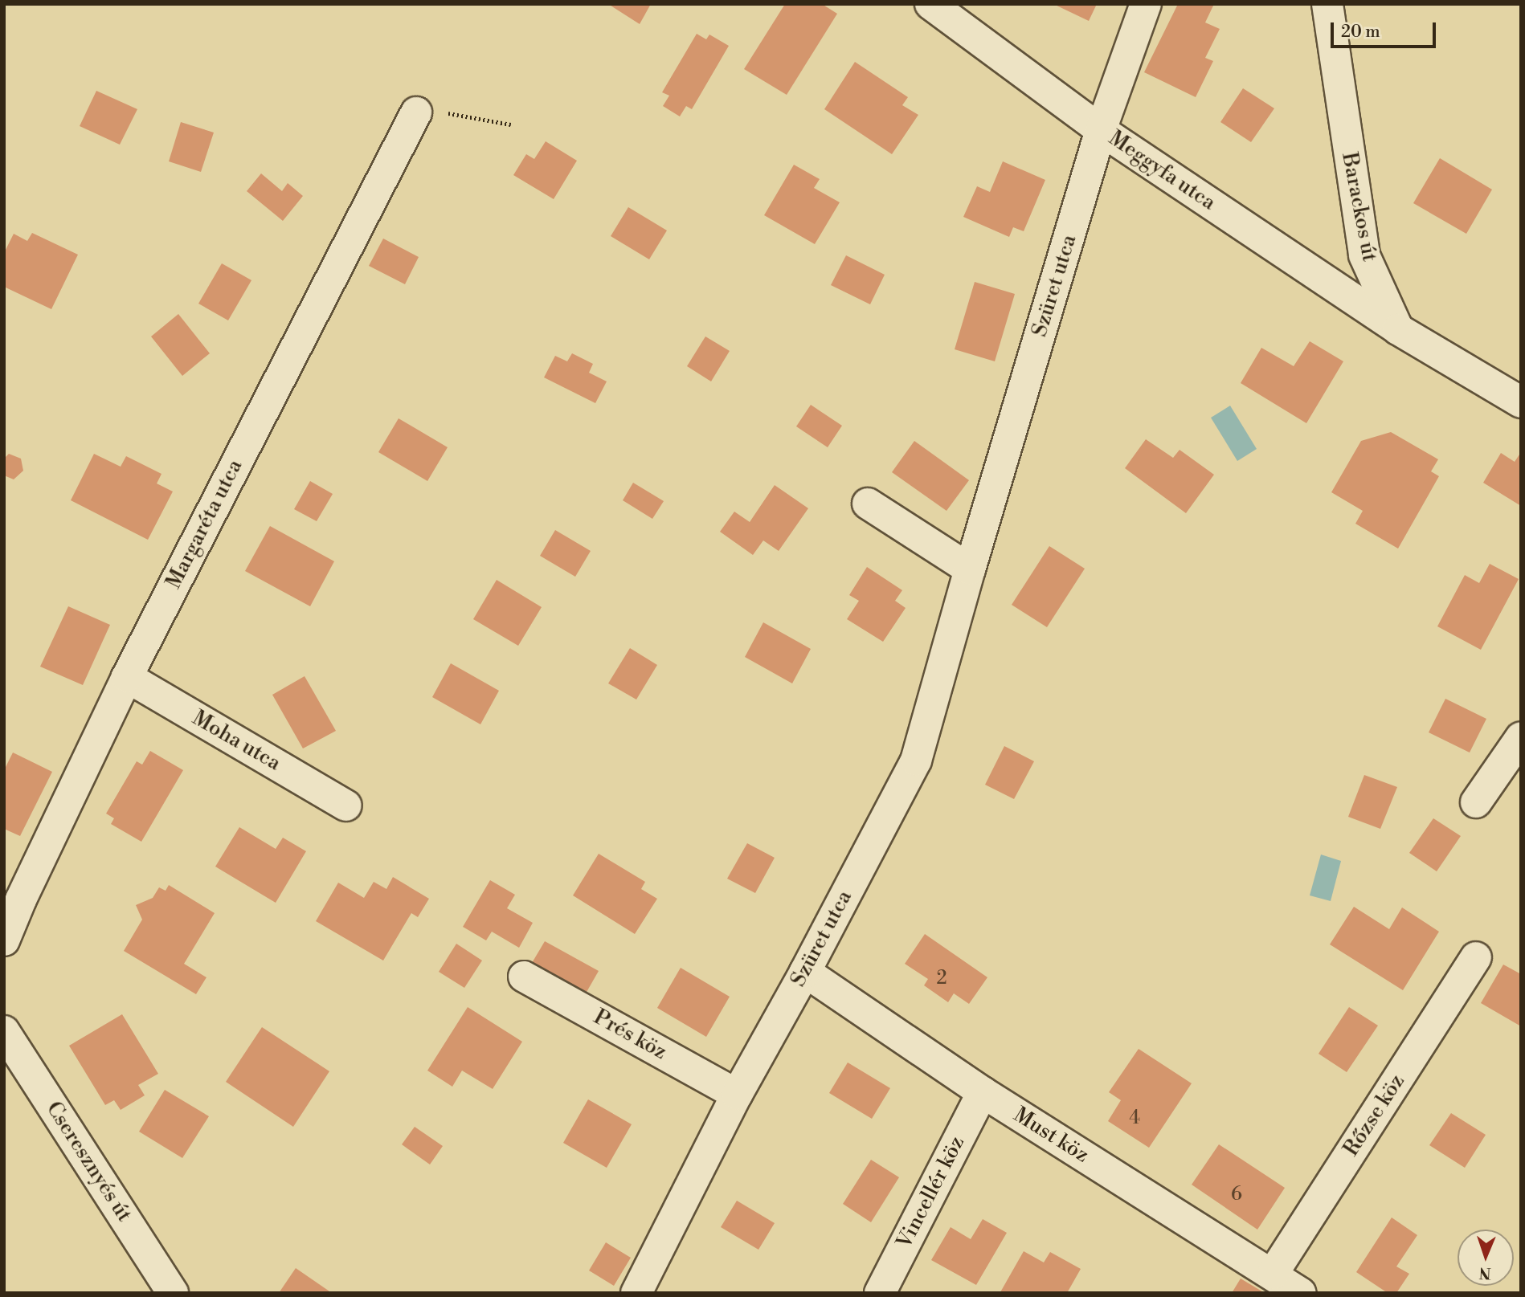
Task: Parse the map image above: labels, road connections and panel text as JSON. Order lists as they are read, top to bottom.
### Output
{
  "streets": {
    "street": [
      "Meggyfa utca",
      "Barackos út",
      "Szüret utca",
      "Margaréta utca",
      "Moha utca",
      "Prés köz",
      "Rőzse köz",
      "Must köz",
      "Cseresznyés út",
      "Vincellér köz"
    ]
  },
  "crossings": [
    ["Meggyfa utca", "Barackos út"],
    ["Meggyfa utca", "Szüret utca"],
    ["Szüret utca", "Prés köz"],
    ["Szüret utca", "Must köz"],
    ["Margaréta utca", "Moha utca"],
    ["Rőzse köz", "Must köz"],
    ["Must köz", "Vincellér köz"]
  ],
  "house_numbers": ["2", "4", "6"],
  "scale_bar": "20 m",
  "north": "bottom"
}
